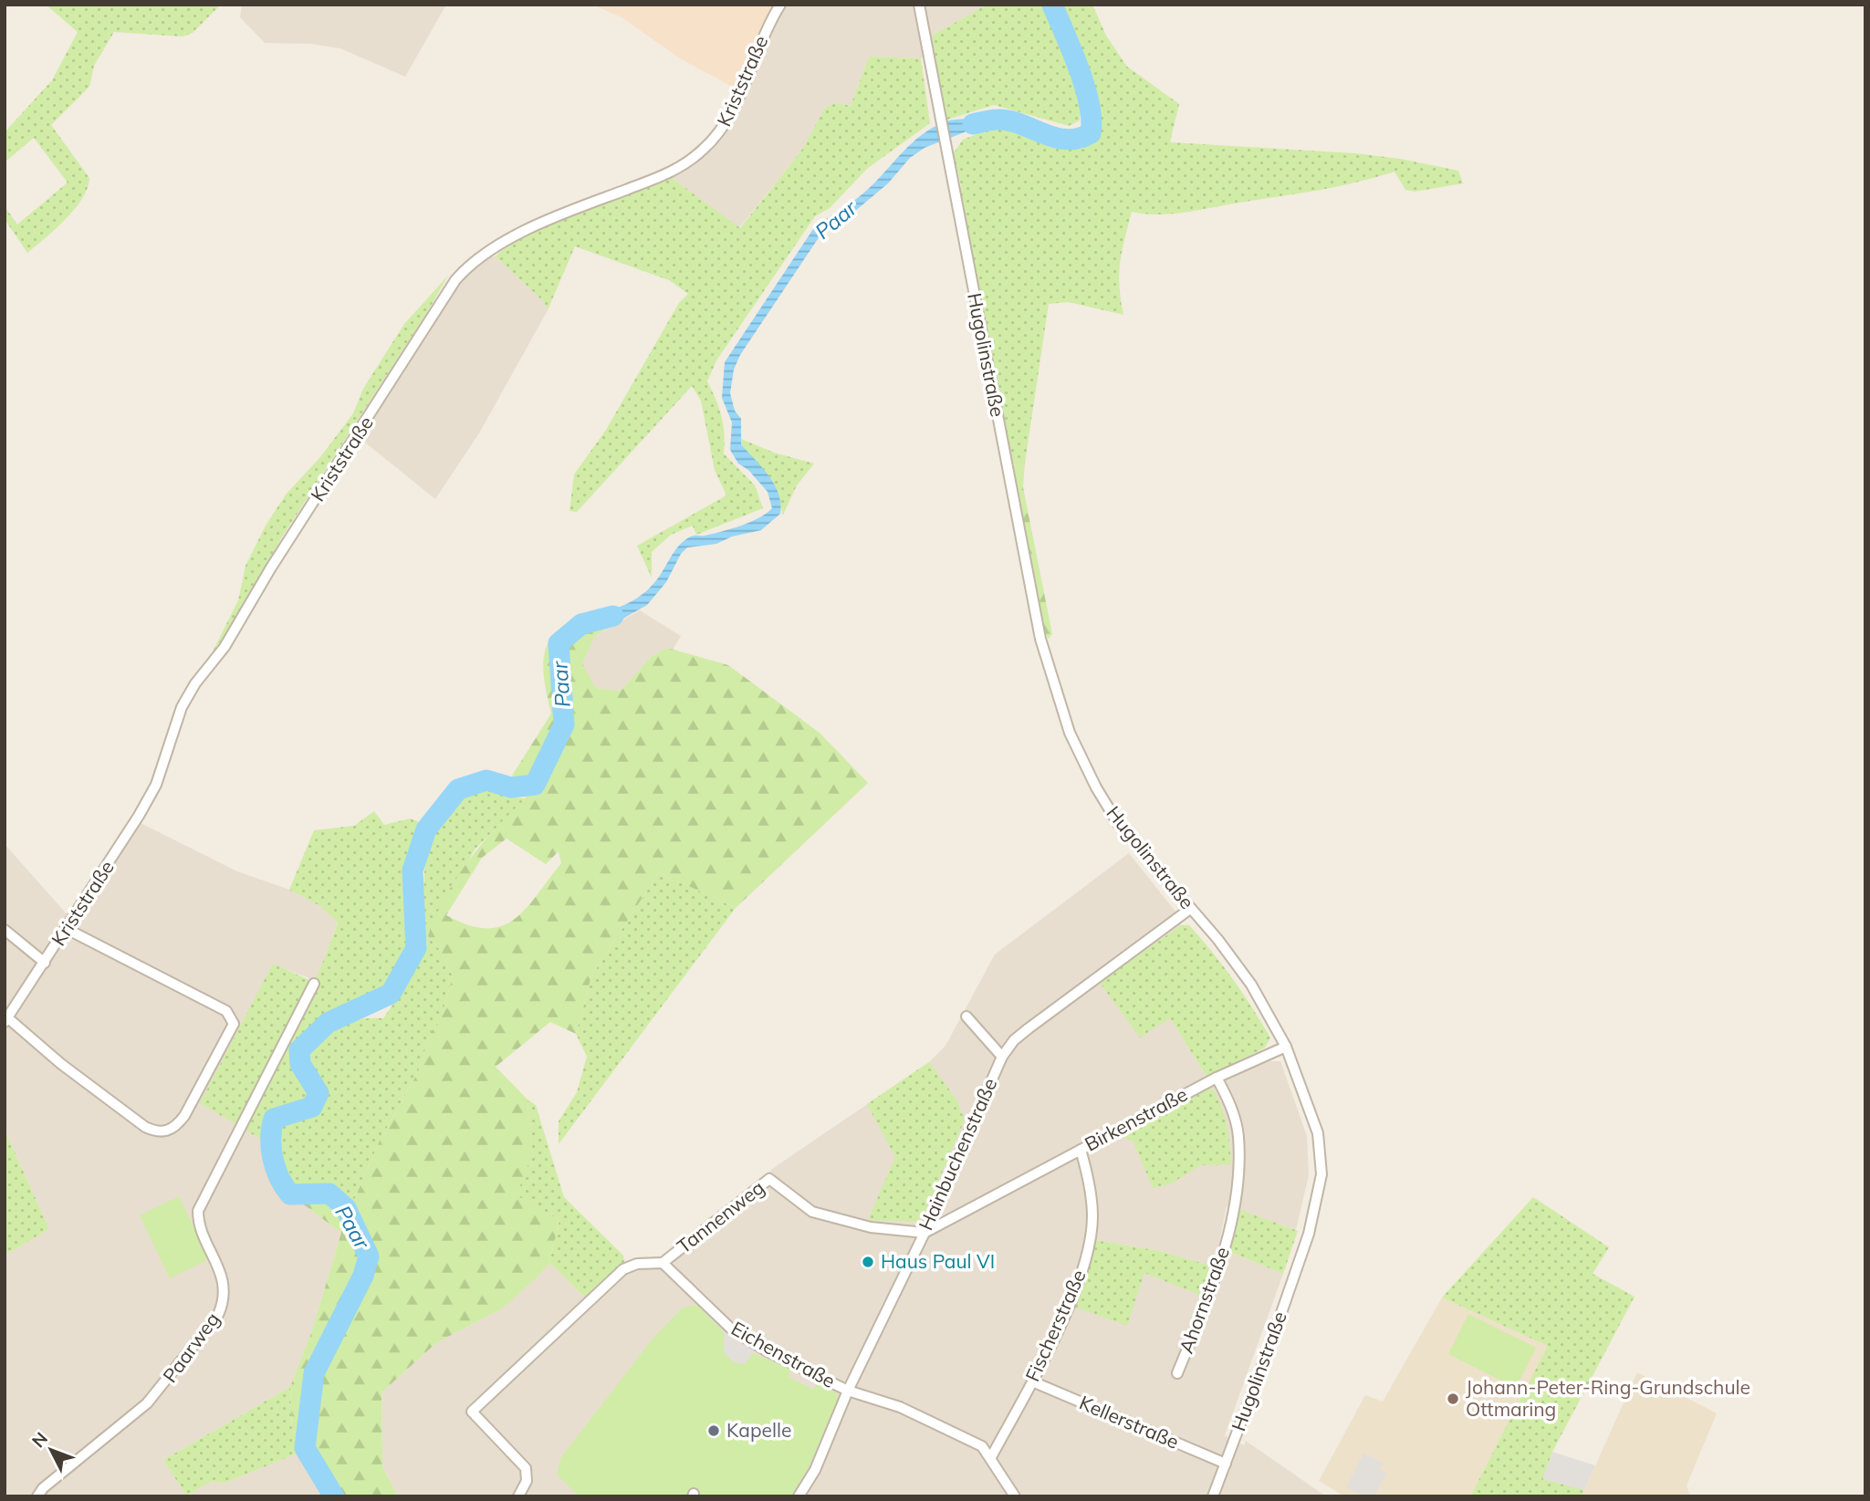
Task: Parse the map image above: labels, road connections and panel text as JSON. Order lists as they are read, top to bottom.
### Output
{
  "streets": {
    "street": [
      "Kriststraße",
      "Hugolinstraße",
      "Birkenstraße",
      "Hainbuchenstraße",
      "Tannenweg",
      "Ahornstraße",
      "Fischerstraße",
      "Paarweg",
      "Eichenstraße",
      "Kellerstraße"
    ]
  },
  "crossings": [
    ["Hugolinstraße", "Birkenstraße"],
    ["Hugolinstraße", "Hainbuchenstraße"],
    ["Hugolinstraße", "Kellerstraße"],
    ["Birkenstraße", "Hainbuchenstraße"],
    ["Birkenstraße", "Tannenweg"],
    ["Birkenstraße", "Ahornstraße"],
    ["Birkenstraße", "Fischerstraße"],
    ["Hainbuchenstraße", "Tannenweg"],
    ["Hainbuchenstraße", "Eichenstraße"],
    ["Tannenweg", "Eichenstraße"],
    ["Fischerstraße", "Eichenstraße"],
    ["Fischerstraße", "Kellerstraße"]
  ],
  "water": ["Paar"],
  "places": ["Haus Paul VI", "Johann-Peter-Ring-Grundschule Ottmaring", "Kapelle"],
  "north": "top left"
}
